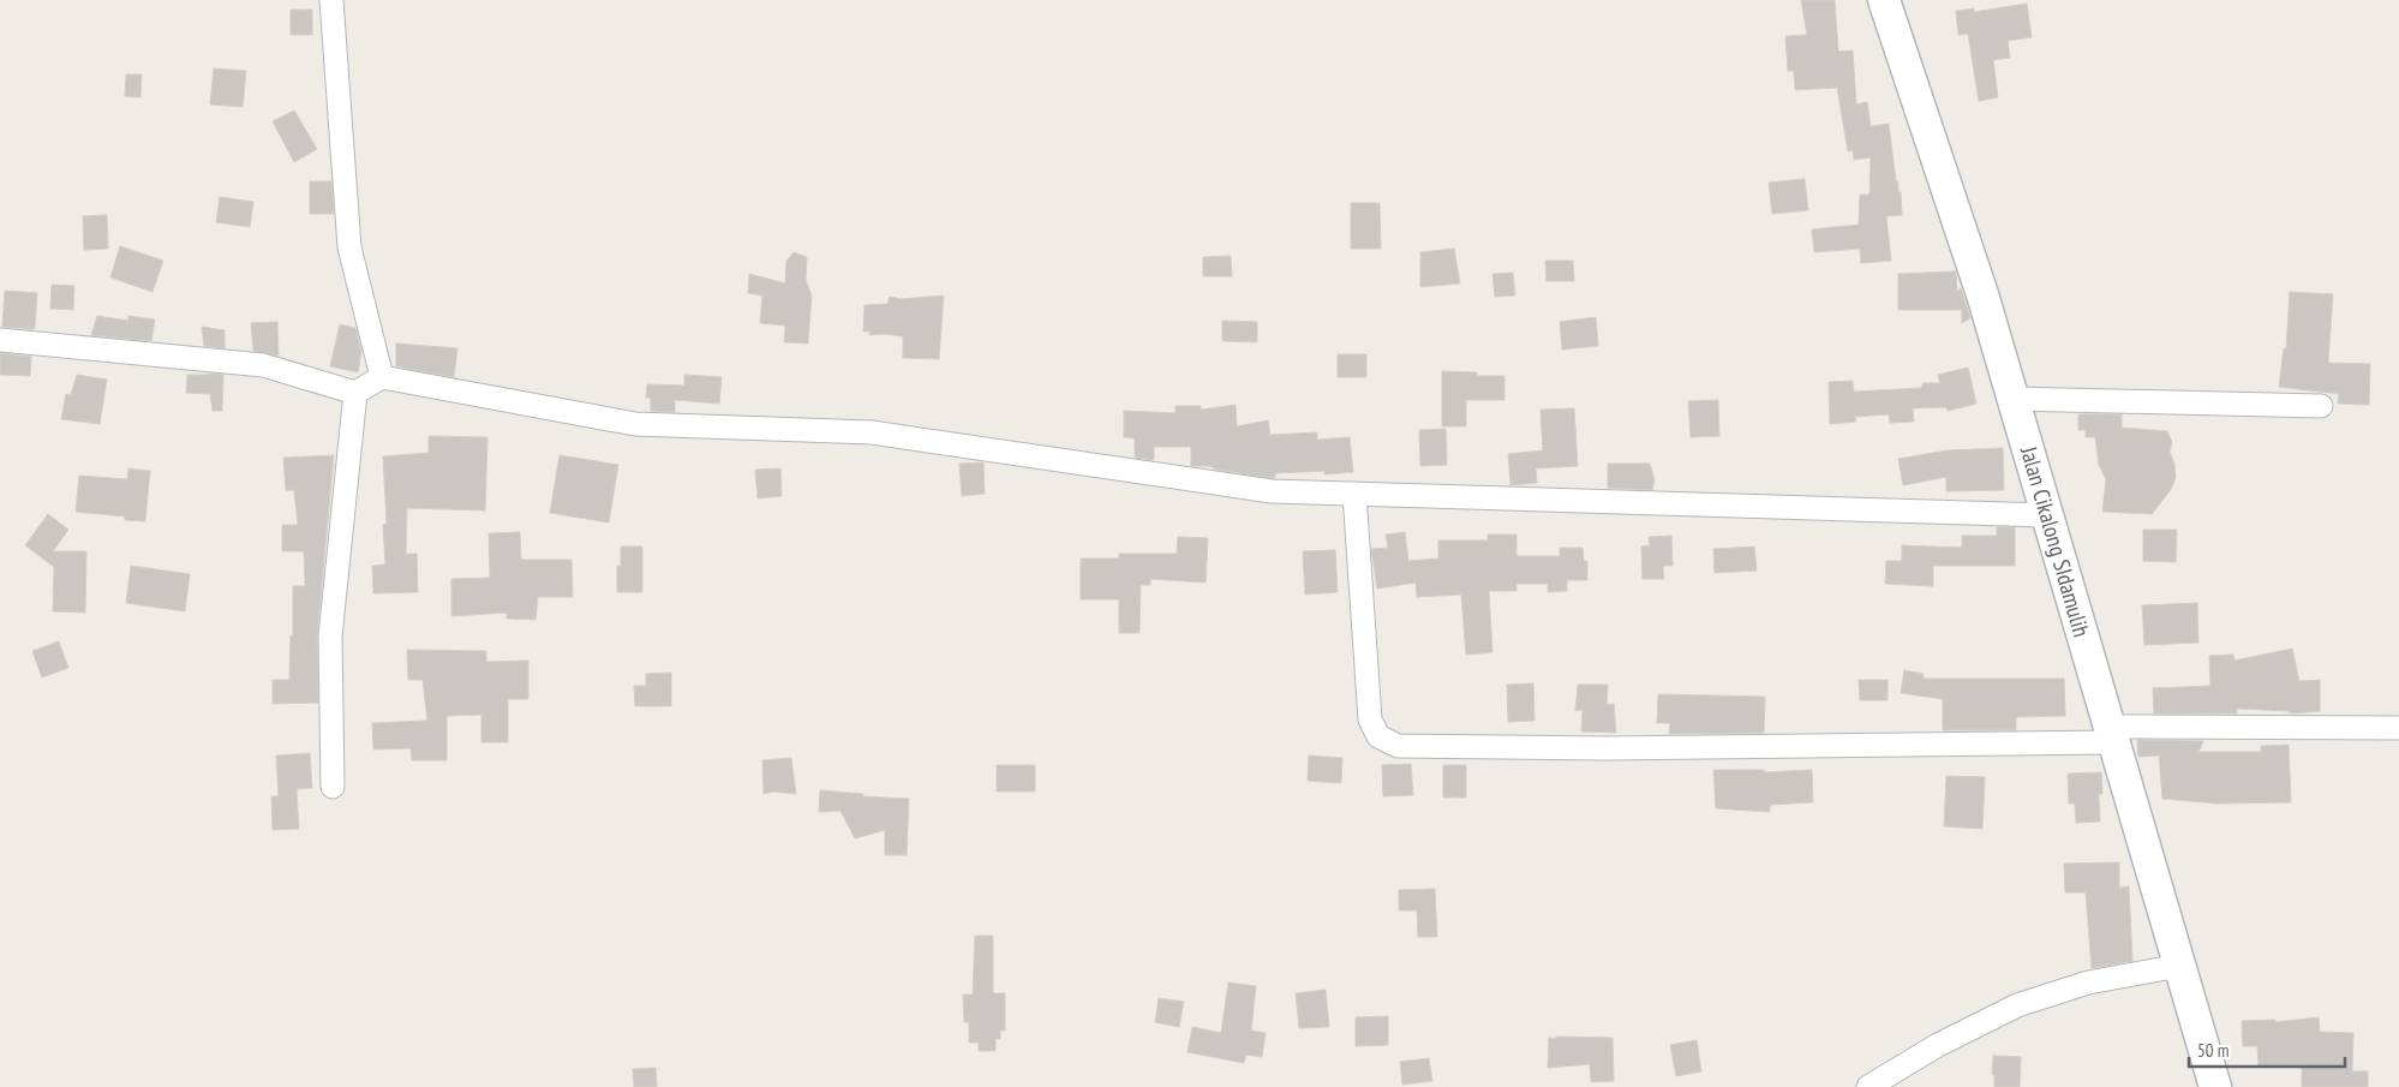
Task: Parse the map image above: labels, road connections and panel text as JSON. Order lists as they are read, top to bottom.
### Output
{
  "streets": {
    "street": ["Jalan Cikalong SIdamulih"]
  },
  "scale_bar": "50 m"
}
